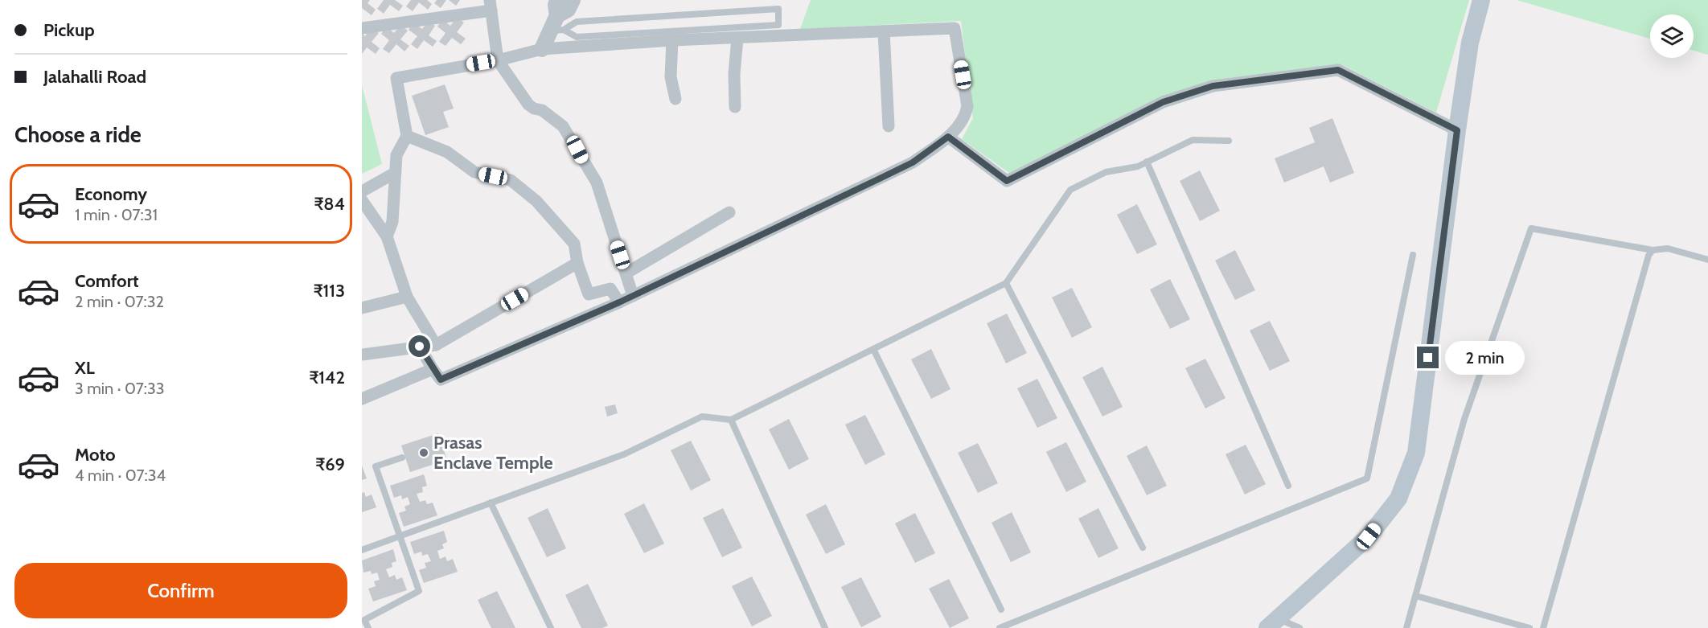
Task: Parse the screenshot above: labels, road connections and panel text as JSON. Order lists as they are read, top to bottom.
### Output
{
  "places": ["Prasas Enclave Temple"],
  "page": {
    "banner": ["Pickup", "Jalahalli Road"],
    "heading": "Choose a ride",
    "list": [
      {
        "name": "Economy",
        "note": "1 min · 07:31",
        "value": "₹84"
      },
      {
        "name": "Comfort",
        "note": "2 min · 07:32",
        "value": "₹113"
      },
      {
        "name": "XL",
        "note": "3 min · 07:33",
        "value": "₹142"
      },
      {
        "name": "Moto",
        "note": "4 min · 07:34",
        "value": "₹69"
      }
    ],
    "bubble": "2 min",
    "buttons": "Confirm"
  }
}
